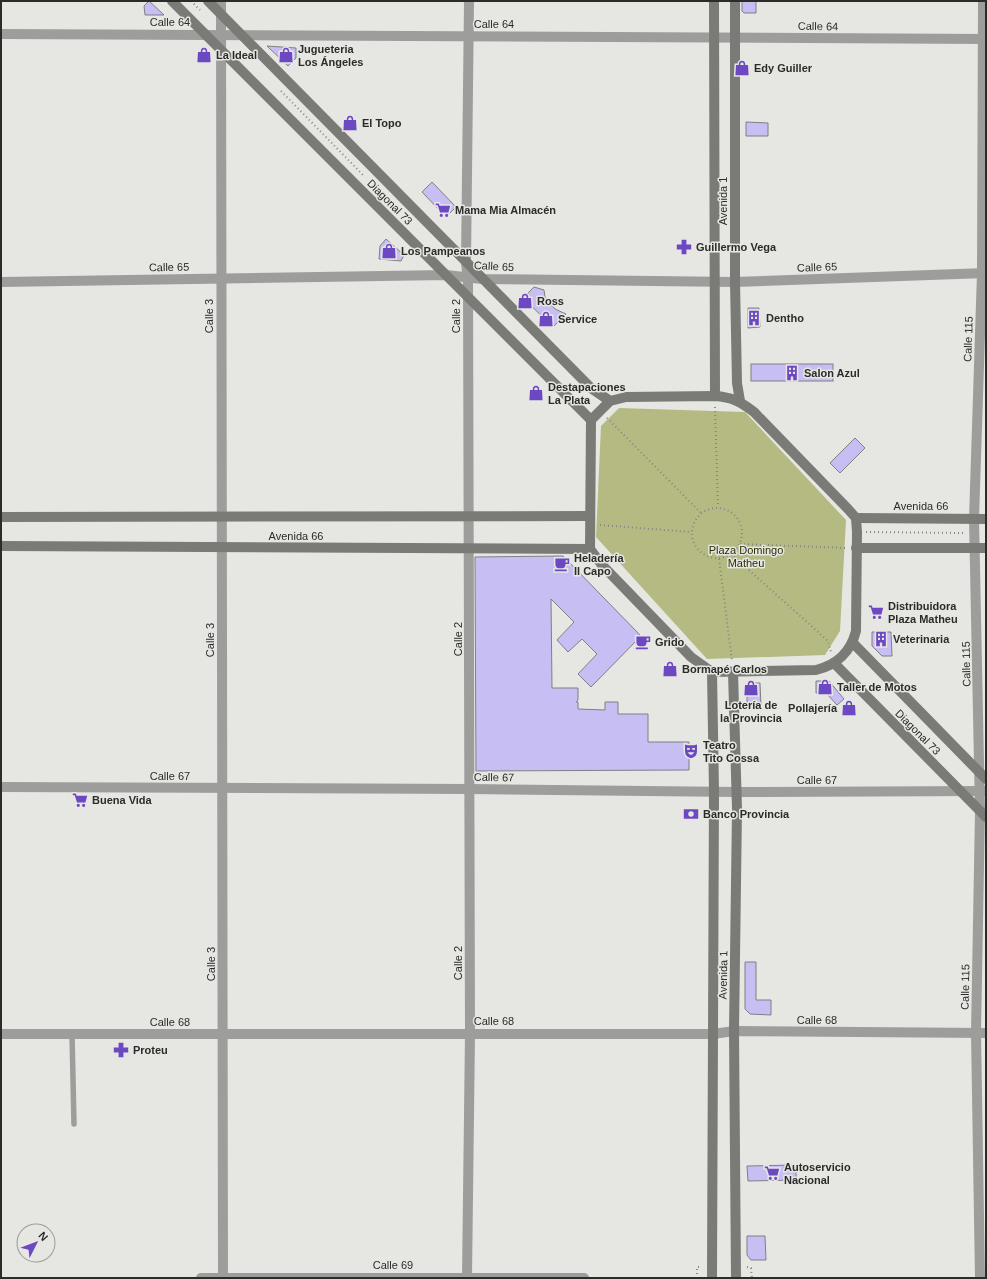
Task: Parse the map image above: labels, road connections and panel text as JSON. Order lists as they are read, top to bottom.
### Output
{
  "streets": {
    "main road": ["Avenida 1", "Diagonal 73", "Avenida 66"],
    "street": [
      "Calle 64",
      "Calle 65",
      "Calle 3",
      "Calle 2",
      "Calle 115",
      "Calle 67",
      "Calle 68",
      "Calle 69"
    ]
  },
  "crossings": [
    ["Calle 64", "Avenida 1"],
    ["Calle 64", "Diagonal 73"],
    ["Calle 64", "Calle 3"],
    ["Calle 64", "Calle 2"],
    ["Calle 64", "Calle 115"],
    ["Avenida 1", "Calle 65"],
    ["Avenida 1", "Calle 67"],
    ["Avenida 1", "Calle 68"],
    ["Diagonal 73", "Calle 65"],
    ["Diagonal 73", "Calle 3"],
    ["Diagonal 73", "Calle 2"],
    ["Diagonal 73", "Calle 115"],
    ["Diagonal 73", "Calle 67"],
    ["Calle 65", "Calle 3"],
    ["Calle 65", "Calle 2"],
    ["Calle 65", "Calle 115"],
    ["Calle 3", "Avenida 66"],
    ["Calle 3", "Calle 67"],
    ["Calle 3", "Calle 68"],
    ["Calle 3", "Calle 69"],
    ["Calle 2", "Avenida 66"],
    ["Calle 2", "Calle 67"],
    ["Calle 2", "Calle 68"],
    ["Calle 2", "Calle 69"],
    ["Calle 115", "Avenida 66"],
    ["Calle 115", "Calle 67"],
    ["Calle 115", "Calle 68"]
  ],
  "parks": ["Plaza Domingo Matheu"],
  "places": {
    "shop": [
      "La Ideal",
      "Jugueteria Los Ángeles",
      "Edy Guiller",
      "El Topo",
      "Los Pampeanos",
      "Ross",
      "Service",
      "Destapaciones La Plata",
      "Bormapé Carlos",
      "Taller de Motos",
      "Lotería de la Provincia",
      "Pollajería"
    ],
    "supermarket": [
      "Mama Mia Almacén",
      "Distribuidora Plaza Matheu",
      "Buena Vida",
      "Autoservicio Nacional"
    ],
    "pharmacy": ["Guillermo Vega", "Proteu"],
    "building": ["Dentho", "Salon Azul", "Veterinaria"],
    "cafe": ["Heladería Il Capo", "Grido"],
    "theatre": ["Teatro Tito Cossa"],
    "bank": ["Banco Provincia"]
  },
  "north": "top right"
}
